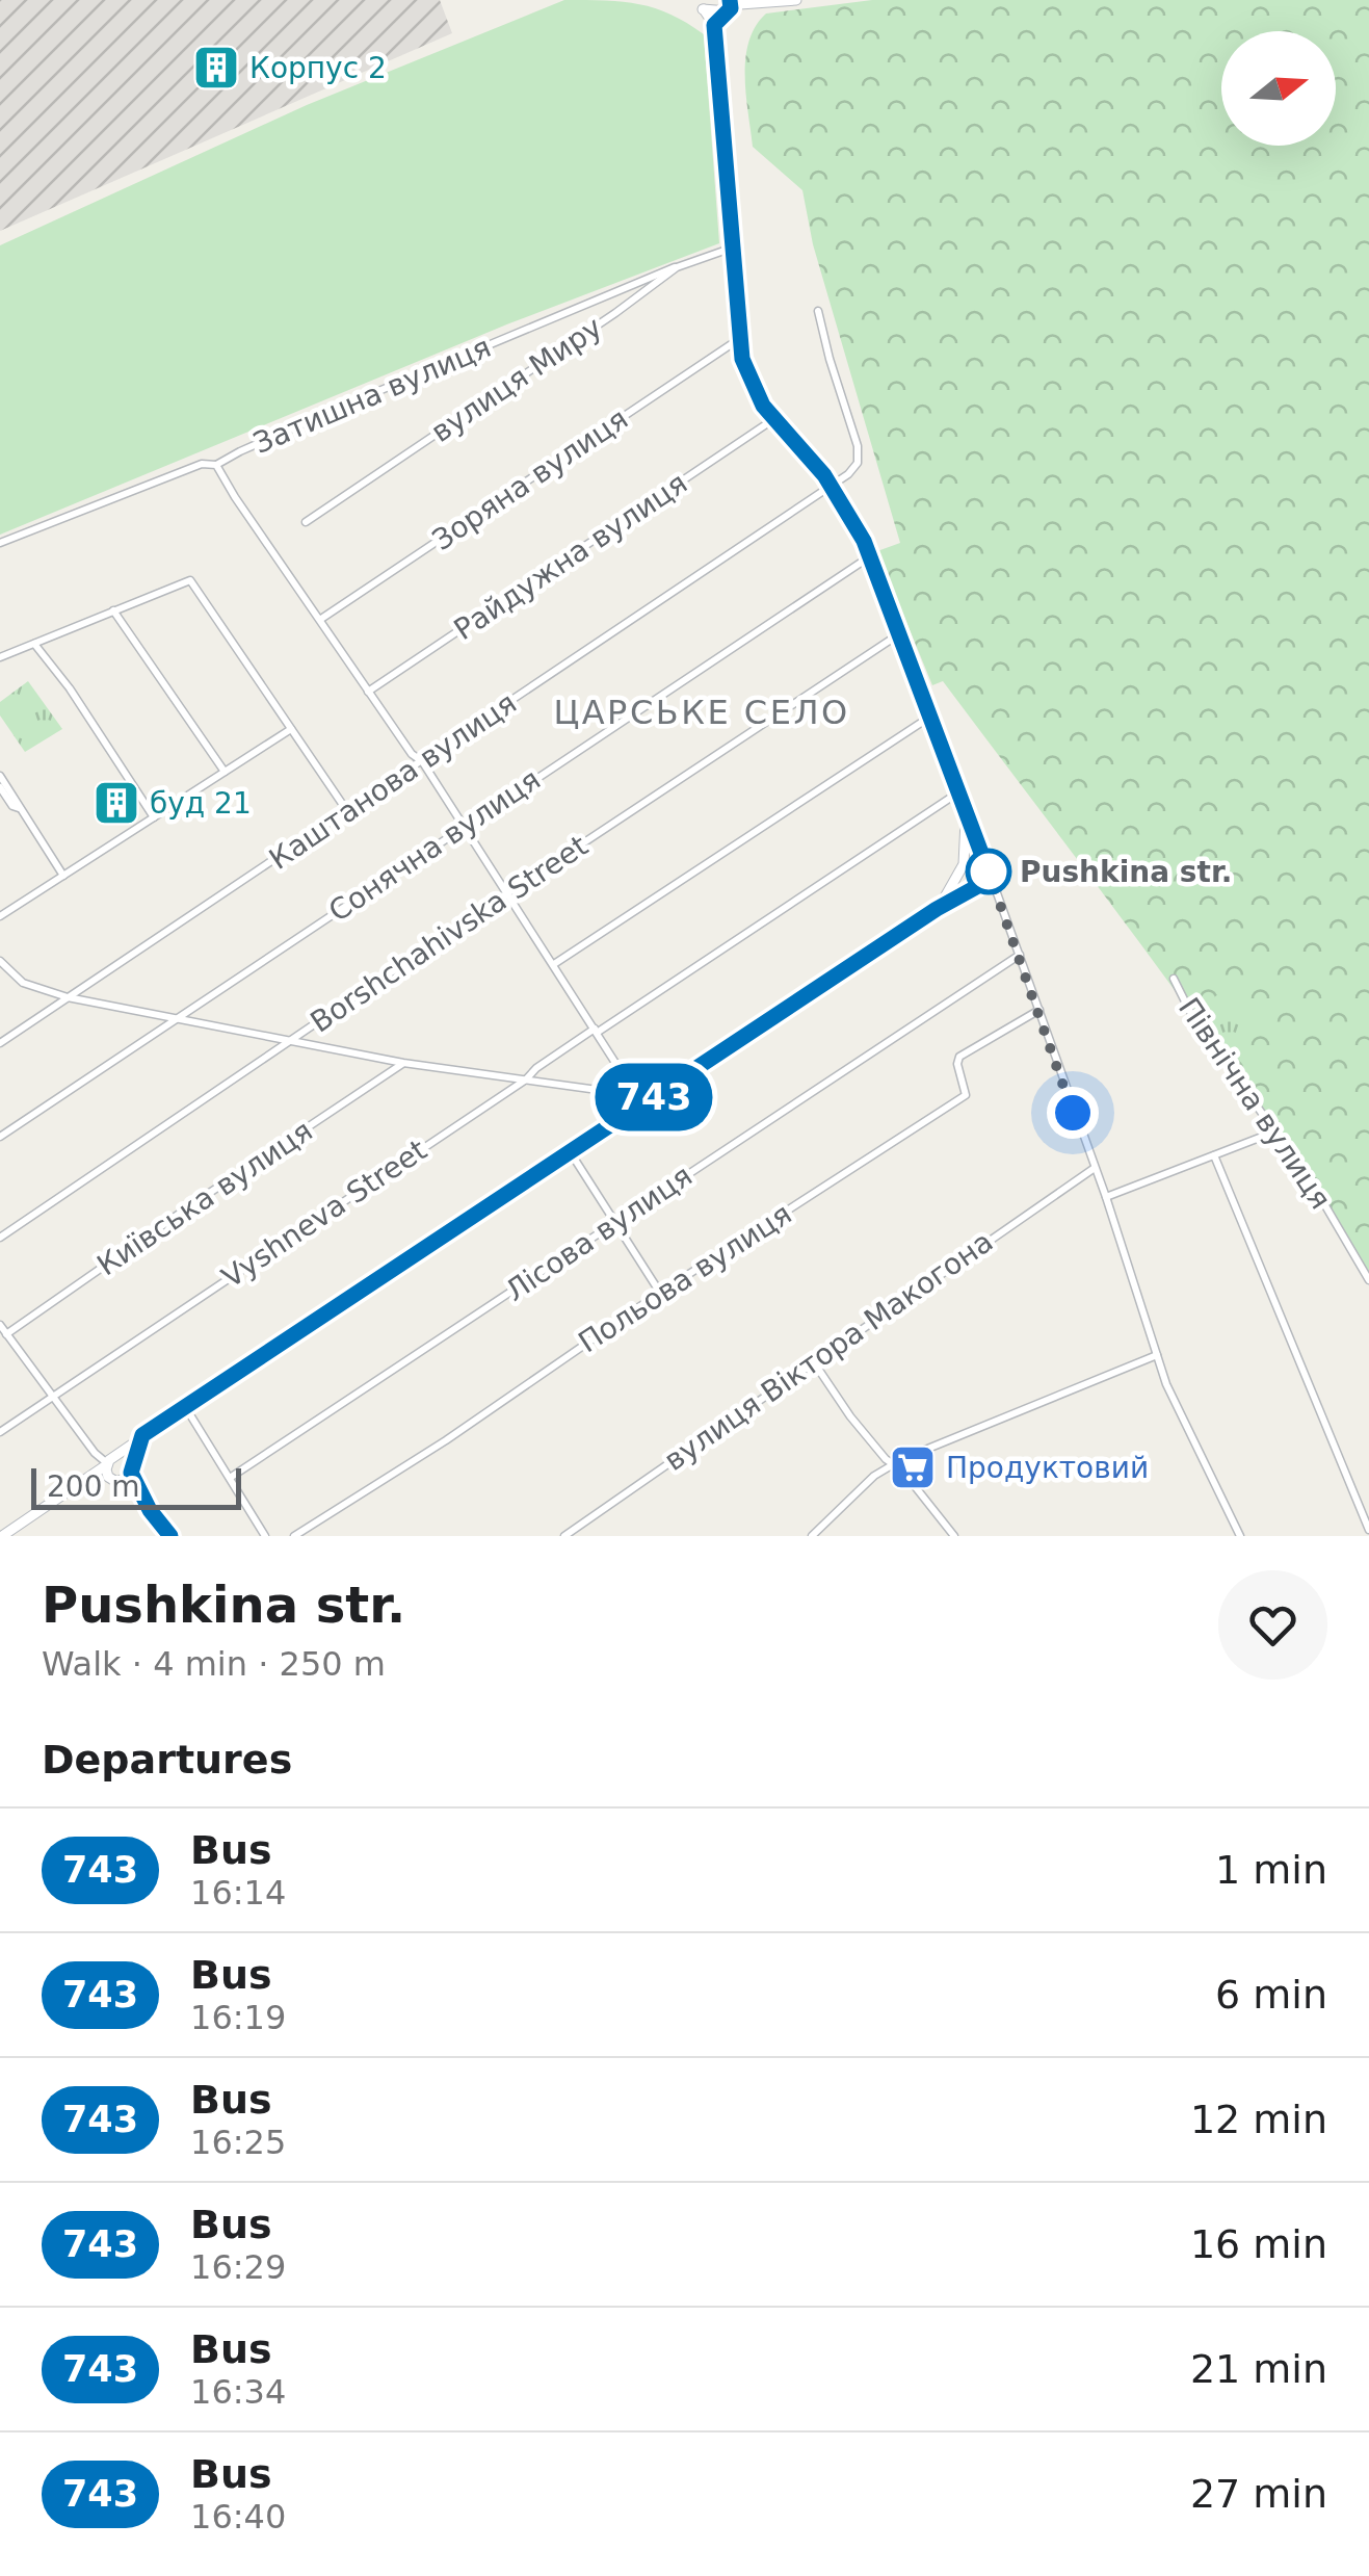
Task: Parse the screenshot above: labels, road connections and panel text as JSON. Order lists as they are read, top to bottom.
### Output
{
  "streets": {
    "street": [
      "вулиця Миру",
      "Затишна вулиця",
      "Зоряна вулиця",
      "Райдужна вулиця",
      "Каштанова вулиця",
      "Сонячна вулиця",
      "Borshchahivska Street",
      "Північна вулиця",
      "Київська вулиця",
      "Vyshneva Street",
      "Лісова вулиця",
      "Польова вулиця",
      "вулиця Віктора Макогона"
    ]
  },
  "crossings": [
    ["вулиця Миру", "Затишна вулиця"]
  ],
  "districts": ["ЦАРСЬКЕ СЕЛО"],
  "places": {
    "building": ["Корпус 2", "буд 21"],
    "other": ["Pushkina str."],
    "supermarket": ["Продуктовий"]
  },
  "lines": ["bus line 743"],
  "scale_bar": "200 m",
  "north": "right",
  "page": {
    "on_map": "743",
    "scale": "200 m",
    "heading": [
      ["Pushkina str.", "Walk · 4 min · 250 m"],
      "Departures"
    ],
    "list": [
      {
        "mark": "743",
        "name": "Bus",
        "note": "16:14",
        "value": "1 min"
      },
      {
        "mark": "743",
        "name": "Bus",
        "note": "16:19",
        "value": "6 min"
      },
      {
        "mark": "743",
        "name": "Bus",
        "note": "16:25",
        "value": "12 min"
      },
      {
        "mark": "743",
        "name": "Bus",
        "note": "16:29",
        "value": "16 min"
      },
      {
        "mark": "743",
        "name": "Bus",
        "note": "16:34",
        "value": "21 min"
      },
      {
        "mark": "743",
        "name": "Bus",
        "note": "16:40",
        "value": "27 min"
      }
    ]
  }
}
